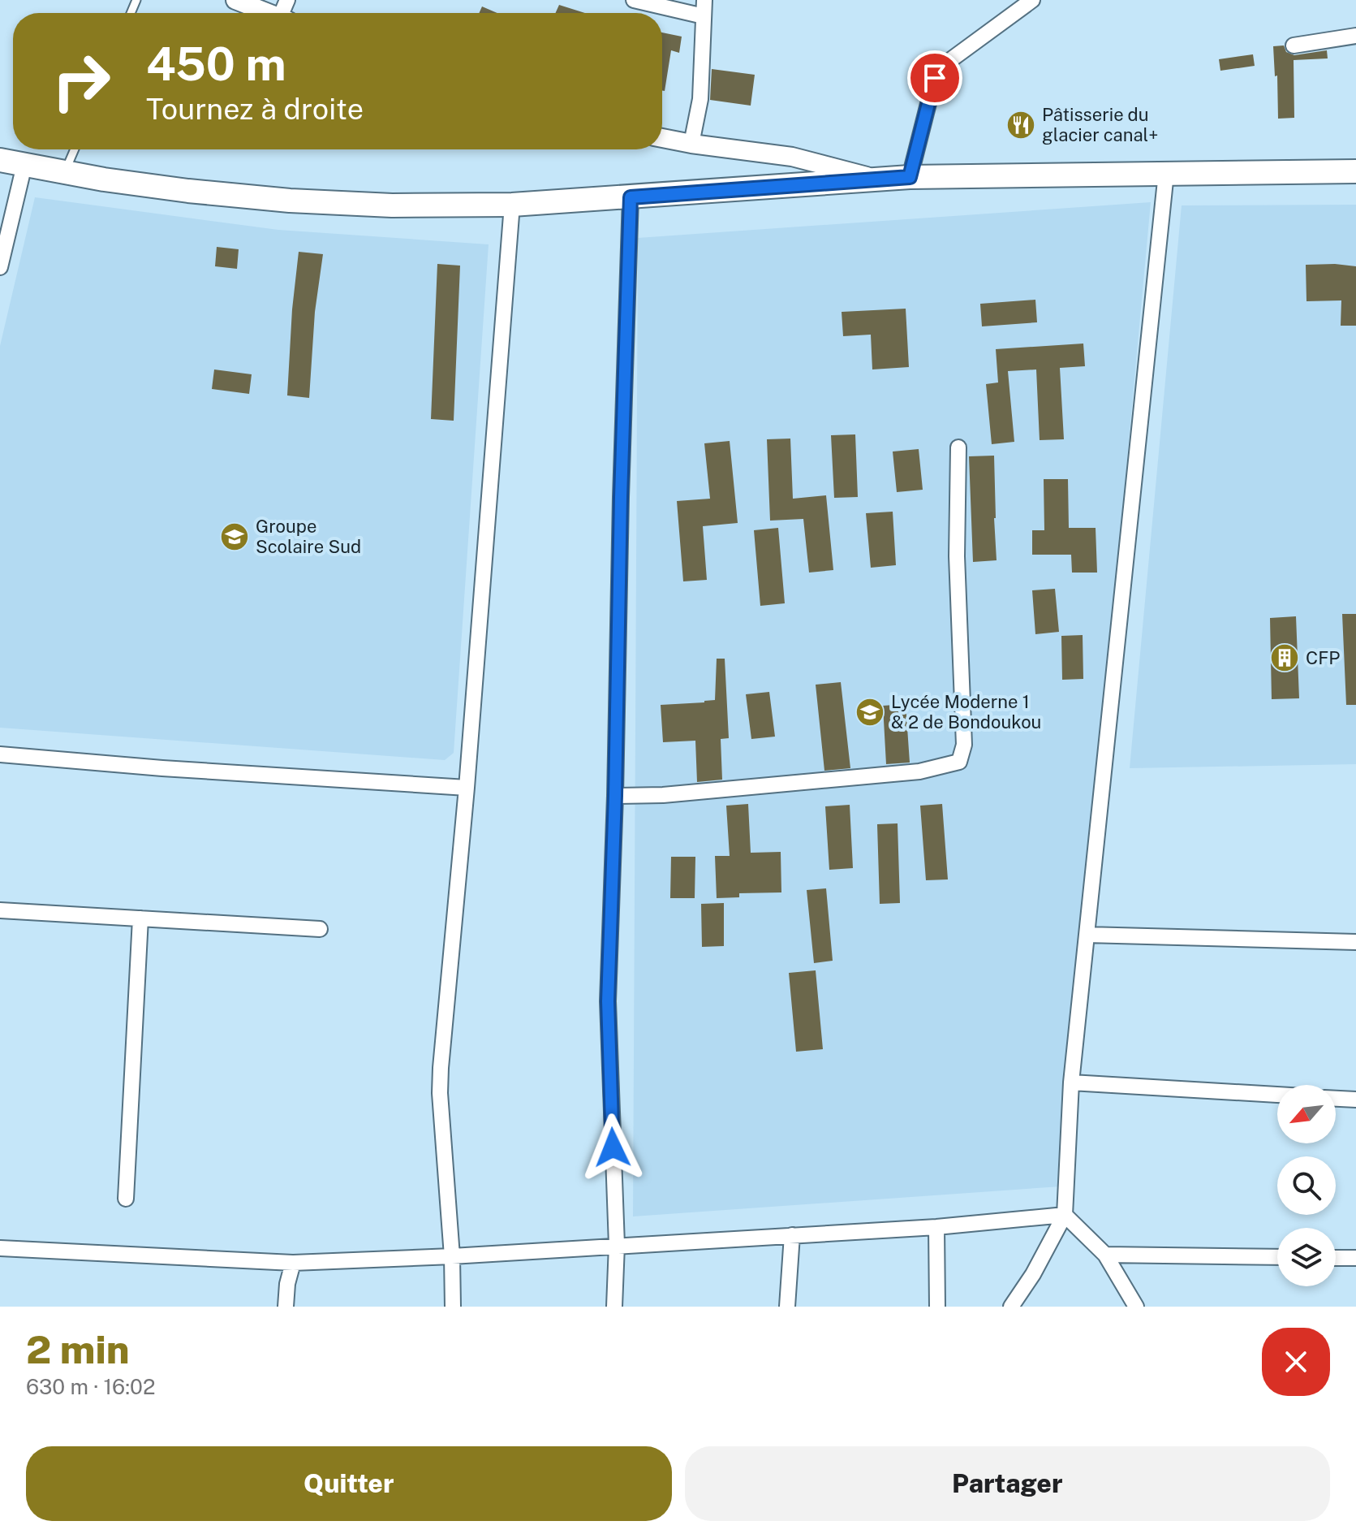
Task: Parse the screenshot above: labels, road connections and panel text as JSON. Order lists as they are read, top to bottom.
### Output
{
  "places": {
    "restaurant": ["Pâtisserie du glacier canal+"],
    "school or university": ["Groupe Scolaire Sud", "Lycée Moderne 1 & 2 de Bondoukou"],
    "building": ["CFP"]
  },
  "north": "bottom left",
  "page": {
    "turn": ["450 m", "Tournez à droite"],
    "heading": ["2 min", "630 m · 16:02"],
    "buttons": ["Quitter", "Partager"]
  }
}
